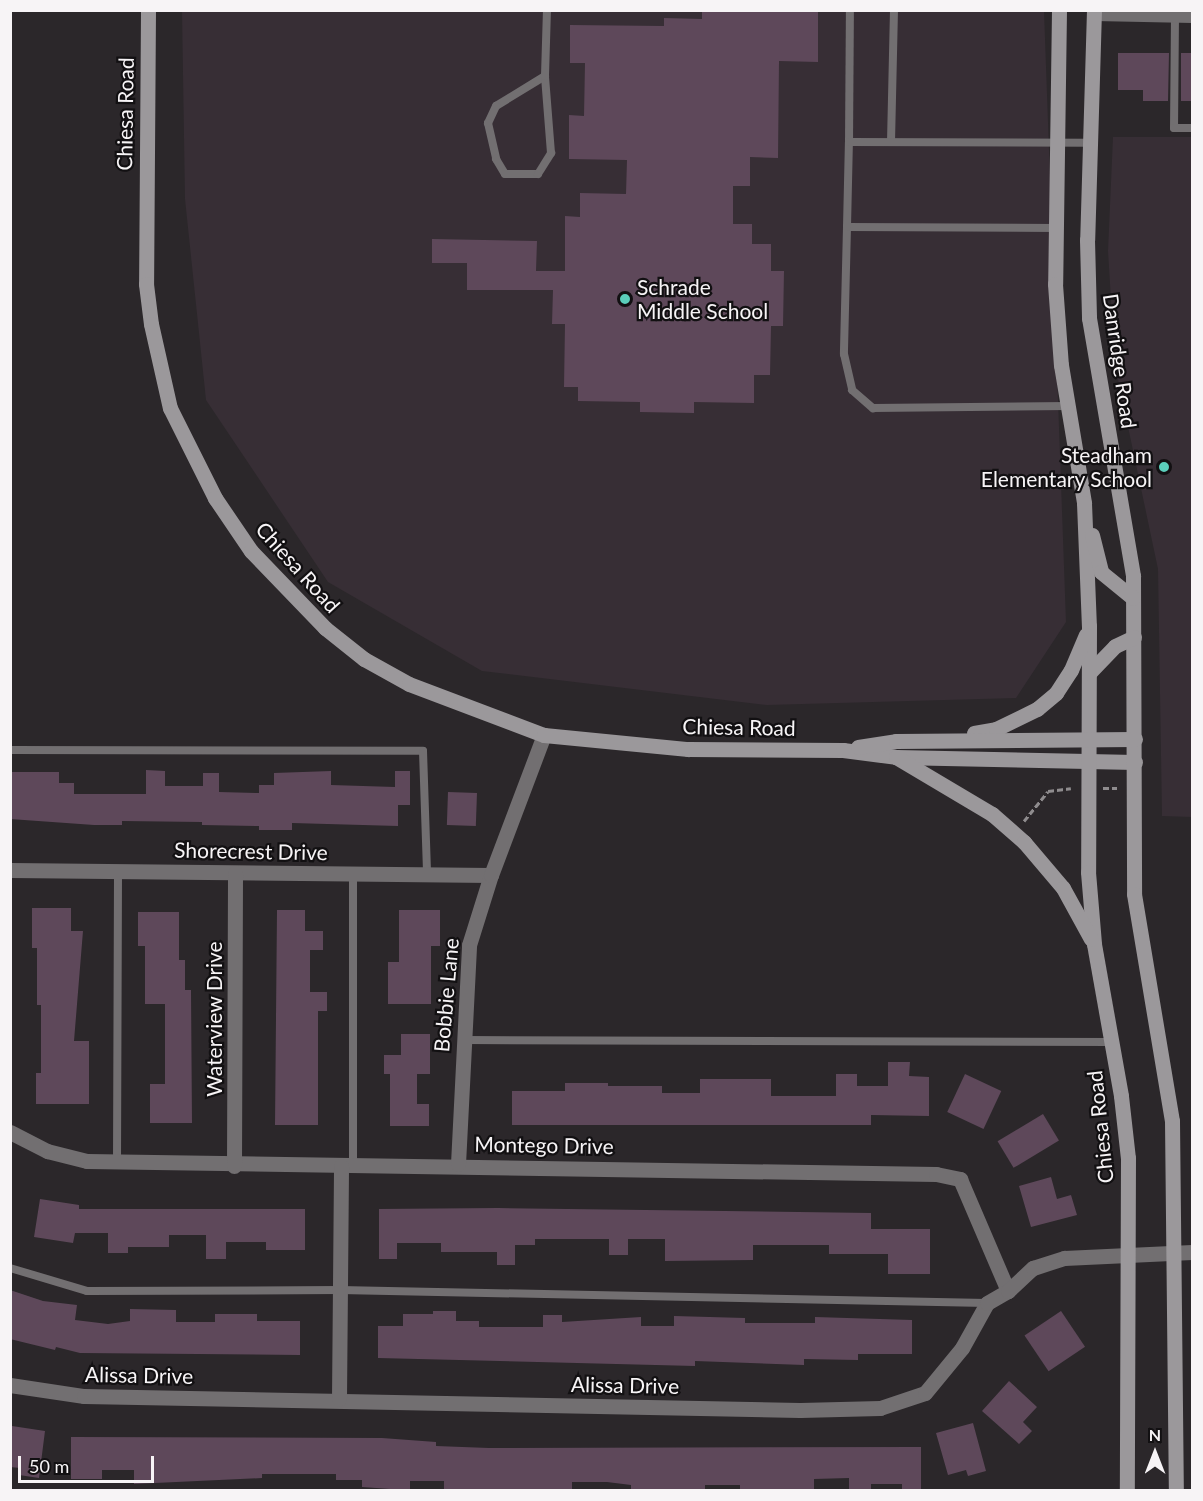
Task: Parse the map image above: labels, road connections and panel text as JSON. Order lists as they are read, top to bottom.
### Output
{
  "streets": {
    "main road": ["Chiesa Road", "Danridge Road"],
    "street": [
      "Shorecrest Drive",
      "Bobbie Lane",
      "Waterview Drive",
      "Montego Drive",
      "Alissa Drive"
    ]
  },
  "crossings": [
    ["Chiesa Road", "Danridge Road"],
    ["Chiesa Road", "Bobbie Lane"],
    ["Shorecrest Drive", "Bobbie Lane"],
    ["Shorecrest Drive", "Waterview Drive"],
    ["Bobbie Lane", "Montego Drive"],
    ["Waterview Drive", "Montego Drive"]
  ],
  "places": ["Schrade Middle School", "Steadham Elementary School"],
  "scale_bar": "50 m",
  "north": "top"
}
